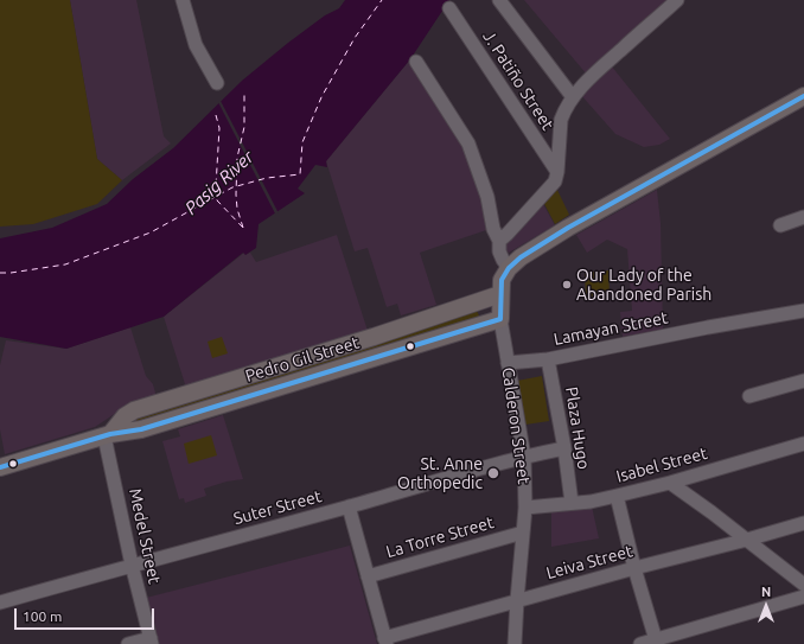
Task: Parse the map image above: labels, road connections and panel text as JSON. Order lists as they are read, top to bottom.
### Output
{
  "streets": {
    "main road": ["Pedro Gil Street", "Calderon Street"],
    "street": [
      "J. Patiño Street",
      "Lamayan Street",
      "Plaza Hugo",
      "Isabel Street",
      "Suter Street",
      "Medel Street",
      "La Torre Street",
      "Leiva Street"
    ]
  },
  "crossings": [
    ["Lamayan Street", "Calderon Street"],
    ["Lamayan Street", "Plaza Hugo"],
    ["Pedro Gil Street", "Calderon Street"],
    ["Pedro Gil Street", "Medel Street"],
    ["Calderon Street", "Isabel Street"],
    ["Calderon Street", "Suter Street"],
    ["Calderon Street", "La Torre Street"],
    ["Calderon Street", "Leiva Street"],
    ["Plaza Hugo", "Isabel Street"],
    ["Plaza Hugo", "Suter Street"],
    ["Suter Street", "Medel Street"]
  ],
  "water": ["Pasig River"],
  "places": ["Our Lady of the Abandoned Parish", "St. Anne Orthopedic"],
  "scale_bar": "100 m",
  "north": "top"
}
